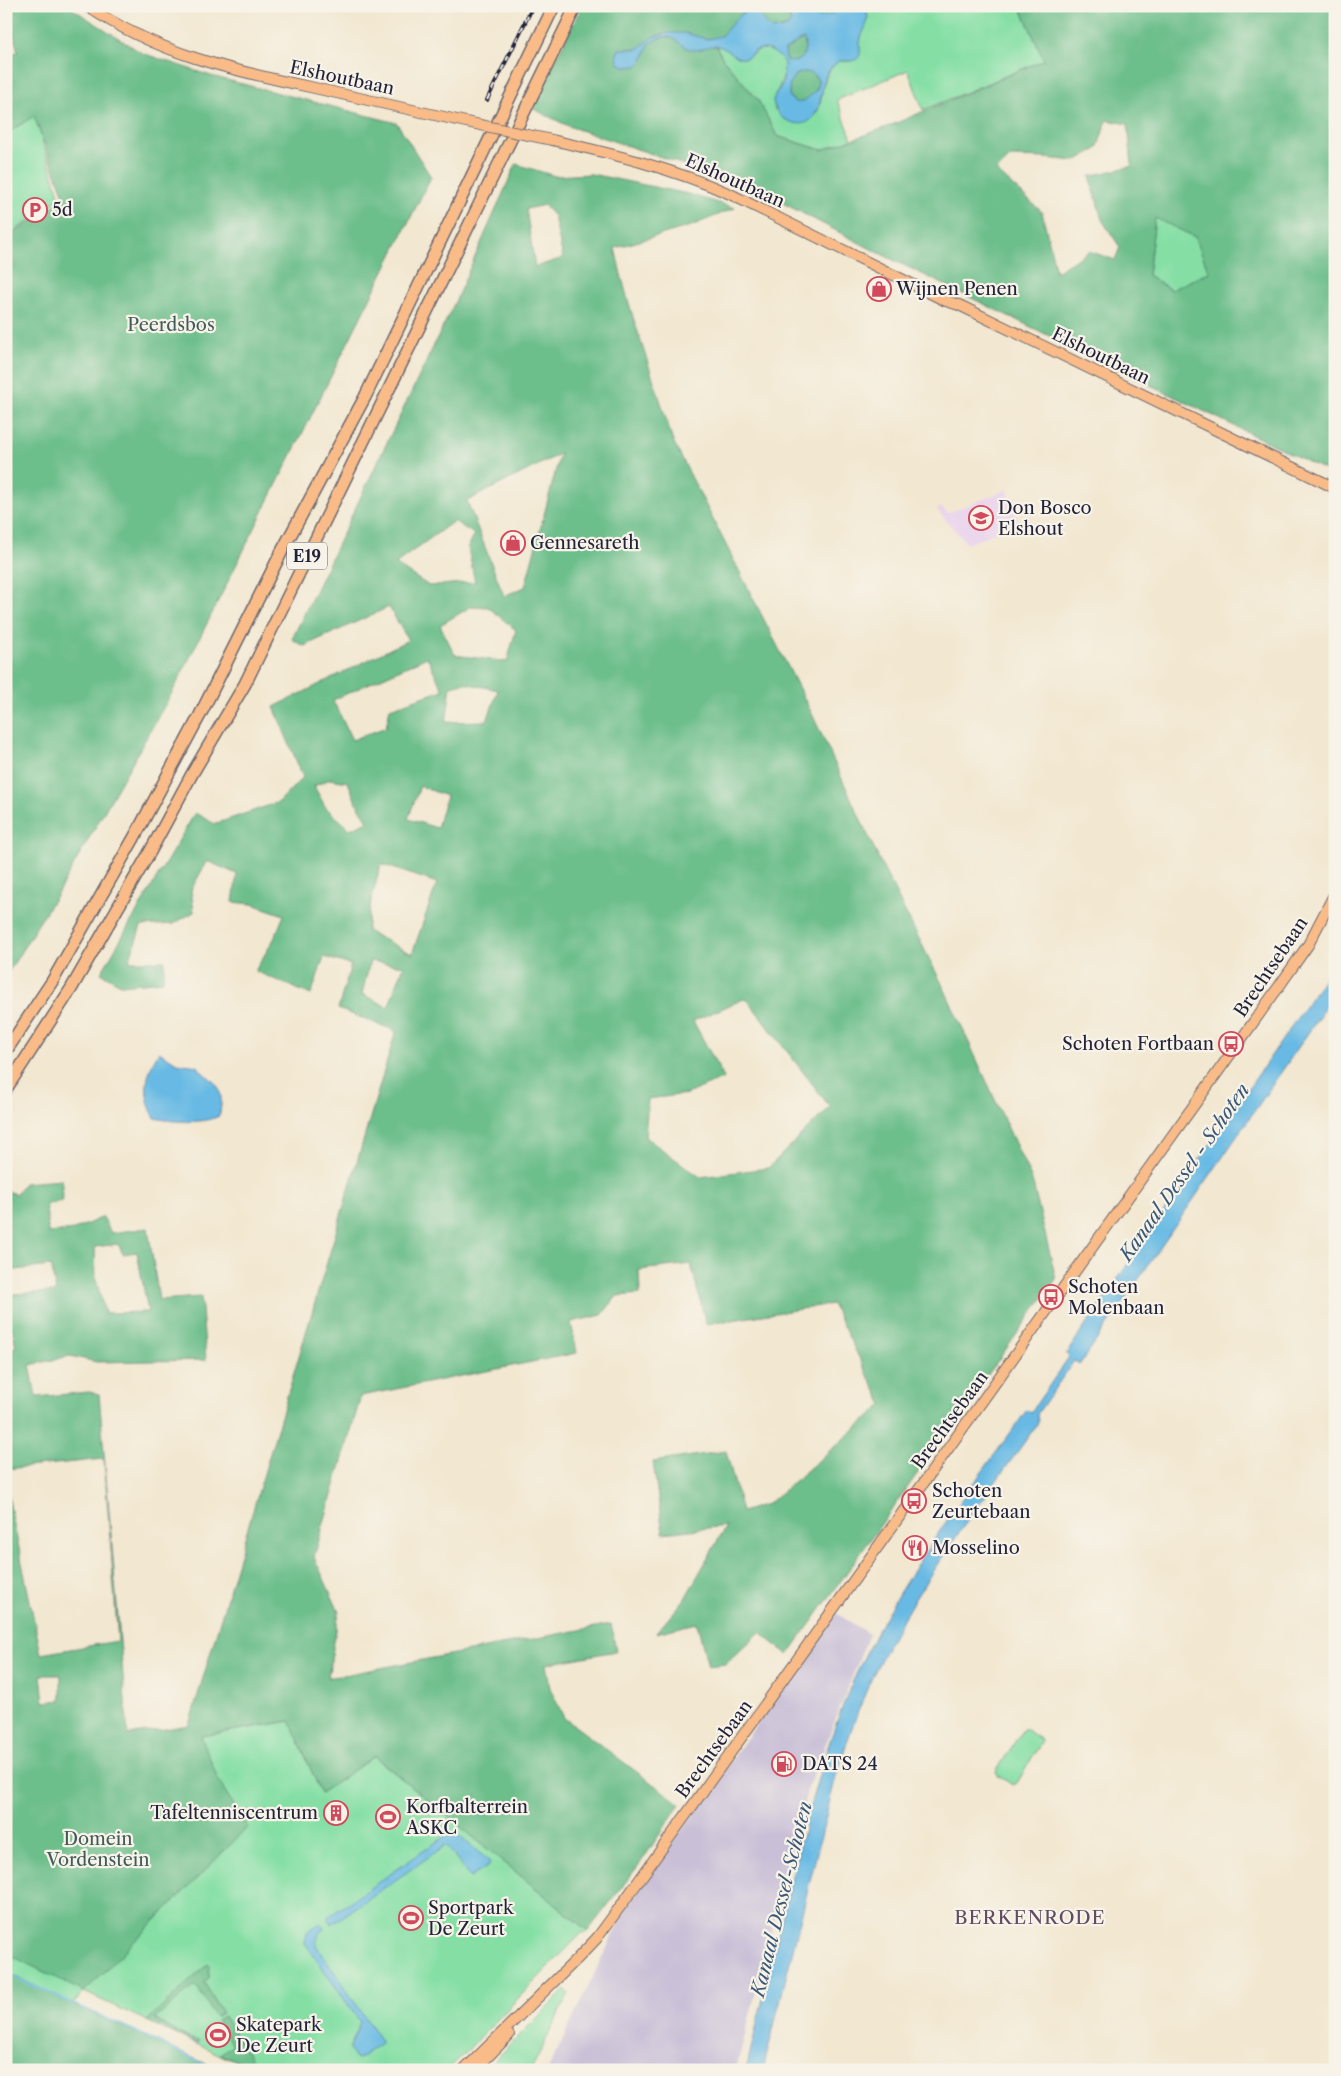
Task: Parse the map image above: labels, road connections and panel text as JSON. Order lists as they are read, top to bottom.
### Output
{
  "streets": {
    "highway": ["E19"],
    "main road": ["Elshoutbaan", "Brechtsebaan"]
  },
  "districts": ["BERKENRODE"],
  "water": ["Kanaal Dessel - Schoten", "Kanaal Dessel-Schoten"],
  "parks": ["Peerdsbos", "Domein Vordenstein"],
  "places": {
    "parking": ["5d"],
    "shop": ["Wijnen Penen", "Gennesareth"],
    "school or university": ["Don Bosco Elshout"],
    "bus stop": ["Schoten Fortbaan", "Schoten Molenbaan", "Schoten Zeurtebaan"],
    "restaurant": ["Mosselino"],
    "fuel station": ["DATS 24"],
    "building": ["Tafeltenniscentrum"],
    "sports": ["Korfbalterrein ASKC", "Sportpark De Zeurt", "Skatepark De Zeurt"]
  }
}
